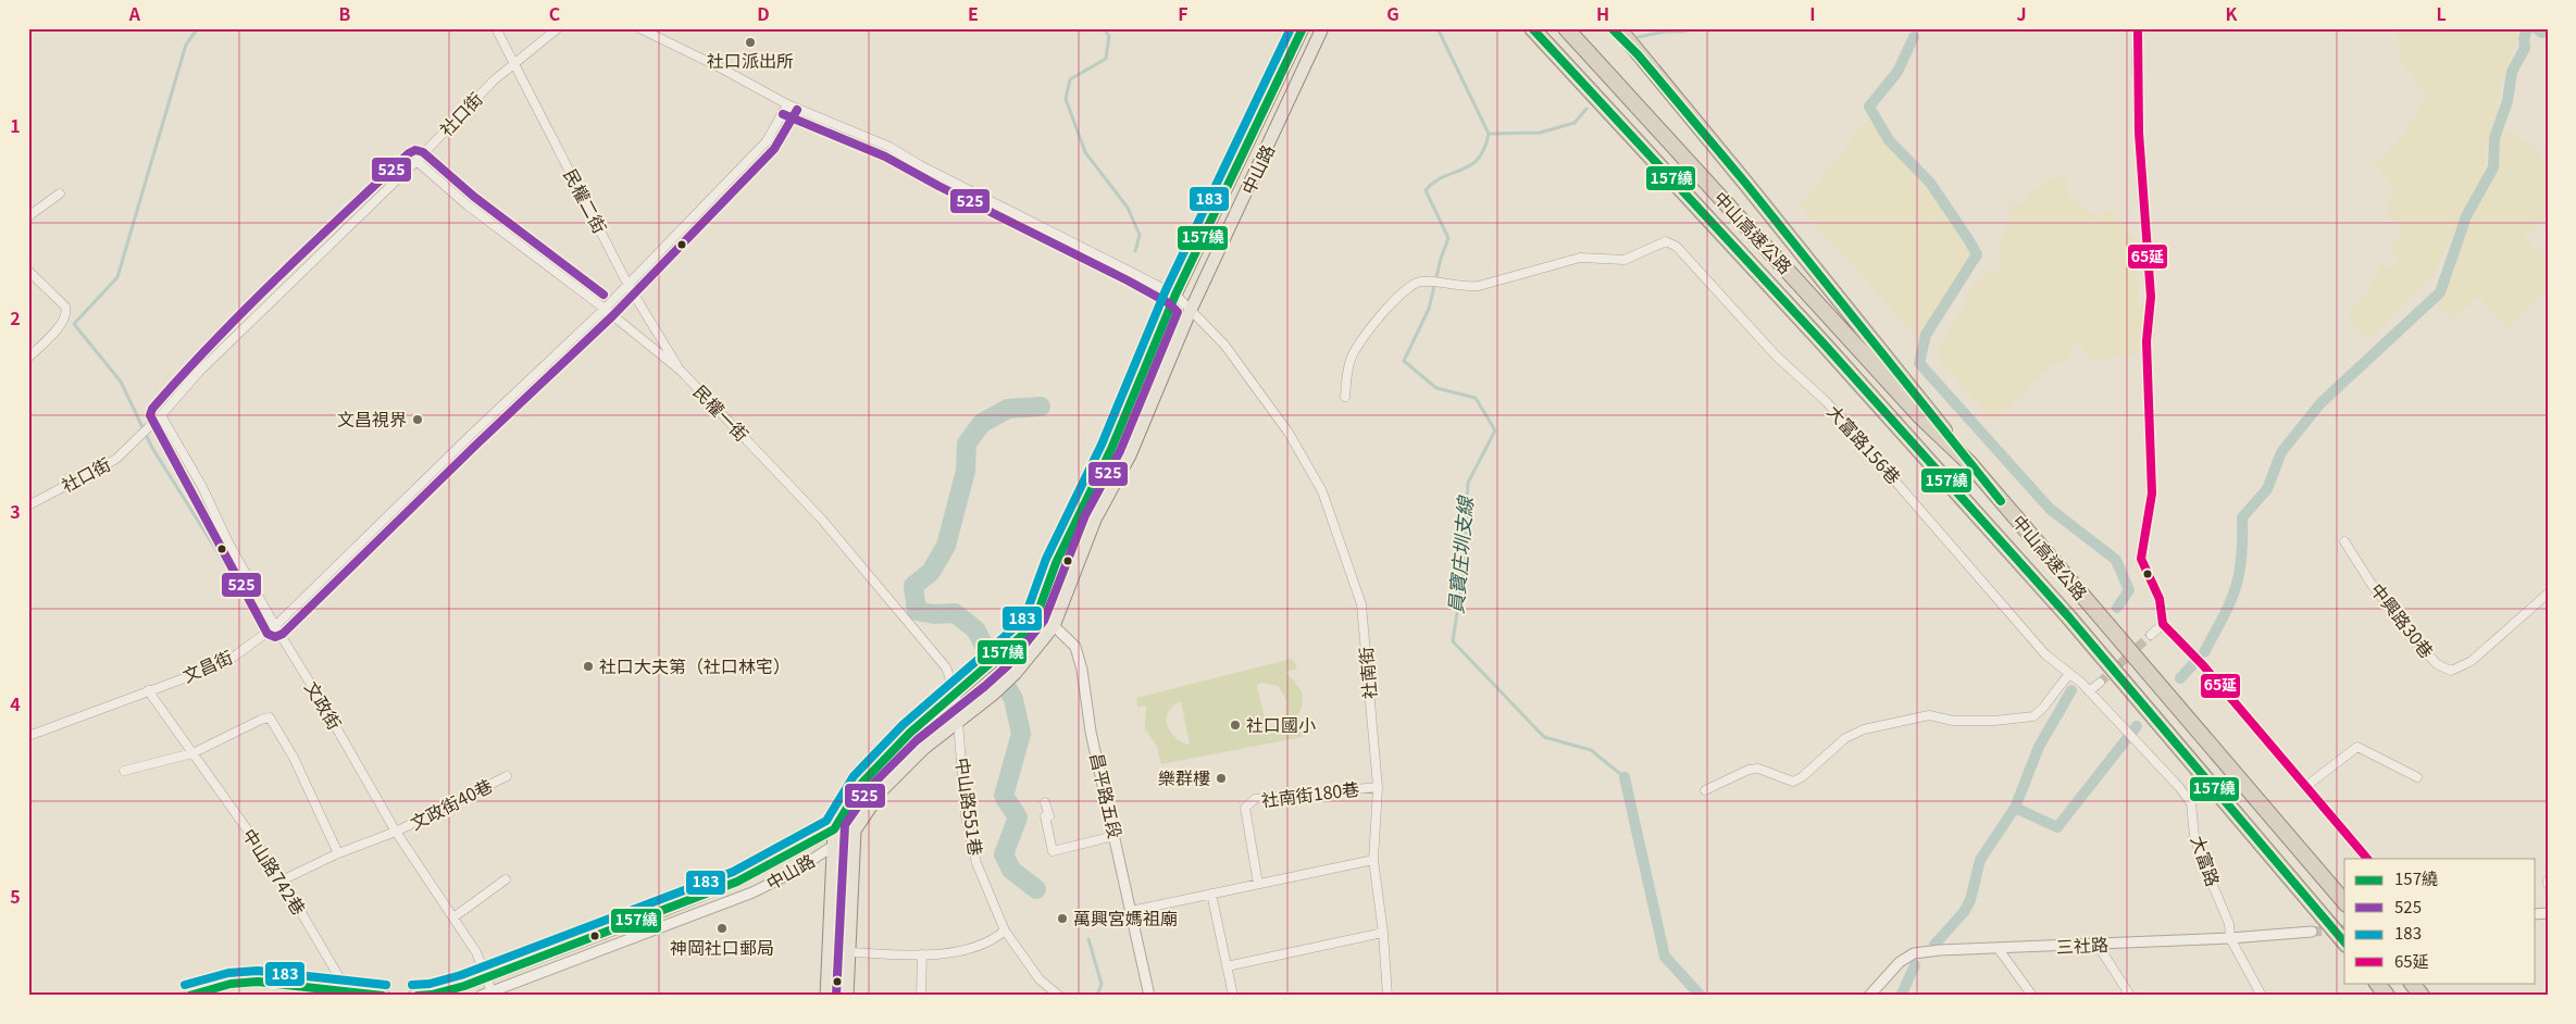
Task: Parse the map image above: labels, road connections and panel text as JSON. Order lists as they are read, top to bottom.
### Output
{
  "streets": {
    "highway": ["中山高速公路"],
    "main road": ["中山路"],
    "street": [
      "社口街",
      "民權二街",
      "民權一街",
      "大富路156巷",
      "中興路30巷",
      "文昌街",
      "社南街",
      "文政街",
      "社南街180巷",
      "昌平路五段",
      "文政街40巷",
      "中山路551巷",
      "大富路",
      "中山路742巷",
      "三社路"
    ]
  },
  "crossings": [
    ["社口街", "民權二街"],
    ["社口街", "民權一街"],
    ["社口街", "文政街"],
    ["中山路", "民權一街"],
    ["中山路", "社南街"],
    ["中山路", "文政街"],
    ["中山路", "昌平路五段"],
    ["中山路", "中山路551巷"],
    ["民權二街", "民權一街"],
    ["民權二街", "文昌街"],
    ["民權一街", "文昌街"],
    ["民權一街", "中山路551巷"],
    ["大富路156巷", "大富路"],
    ["文昌街", "文政街"],
    ["文昌街", "中山路742巷"],
    ["社南街", "社南街180巷"],
    ["文政街", "文政街40巷"],
    ["文政街40巷", "中山路742巷"],
    ["大富路", "三社路"]
  ],
  "water": ["員寶庄圳支線"],
  "places": [
    "社口派出所",
    "文昌視界",
    "社口大夫第（社口林宅）",
    "社口國小",
    "樂群樓",
    "萬興宮媽祖廟",
    "神岡社口郵局"
  ],
  "lines": [
    "transit line 157繞",
    "transit line 183",
    "transit line 65延",
    "transit line 525"
  ],
  "legend": [
    "157繞",
    "525",
    "183",
    "65延"
  ],
  "grid": {
    "columns": [
      "A",
      "B",
      "C",
      "D",
      "E",
      "F",
      "G",
      "H",
      "I",
      "J",
      "K",
      "L"
    ],
    "rows": [
      "1",
      "2",
      "3",
      "4",
      "5"
    ]
  }
}
